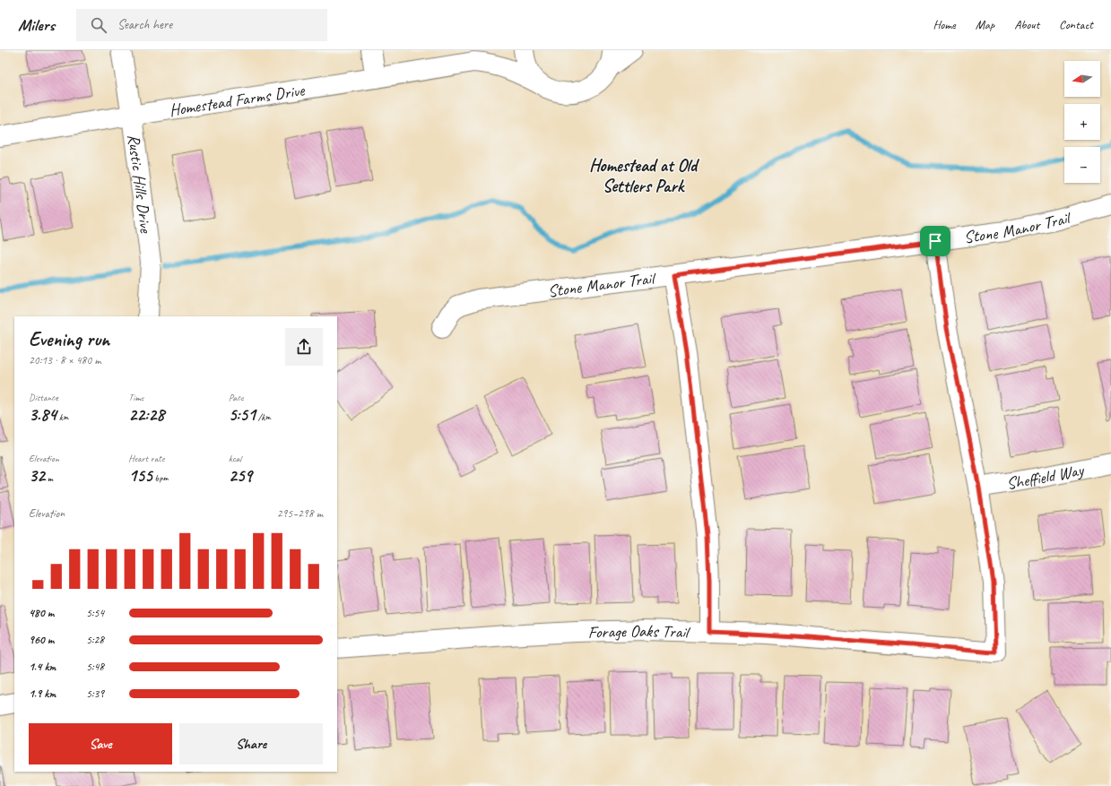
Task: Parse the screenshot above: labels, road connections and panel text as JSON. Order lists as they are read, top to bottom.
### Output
{
  "streets": {
    "street": [
      "Homestead Farms Drive",
      "Rustic Hills Drive",
      "Stone Manor Trail",
      "Sheffield Way",
      "Forage Oaks Trail"
    ]
  },
  "crossings": [
    ["Homestead Farms Drive", "Rustic Hills Drive"],
    ["Stone Manor Trail", "Forage Oaks Trail"],
    ["Sheffield Way", "Forage Oaks Trail"]
  ],
  "districts": ["Homestead at Old Settlers Park"],
  "north": "left",
  "page": {
    "header": "Milers",
    "search": "Search here",
    "nav": [
      "Home",
      "Map",
      "About",
      "Contact"
    ],
    "map_buttons": ["+", "−"],
    "heading": ["Evening run", "20:13 · 8 × 480 m"],
    "stats": [
      ["Distance", "3.84 km"],
      ["Time", "22:28"],
      ["Pace", "5:51 /km"],
      ["Elevation", "32 m"],
      ["Heart rate", "155 bpm"],
      ["kcal", "259"]
    ],
    "chart": ["Elevation", "295–298 m"],
    "list": [
      {
        "name": "480 m",
        "note": "5:54"
      },
      {
        "name": "960 m",
        "note": "5:28"
      },
      {
        "name": "1.4 km",
        "note": "5:48"
      },
      {
        "name": "1.9 km",
        "note": "5:39"
      }
    ],
    "buttons": ["Save", "Share"]
  }
}
